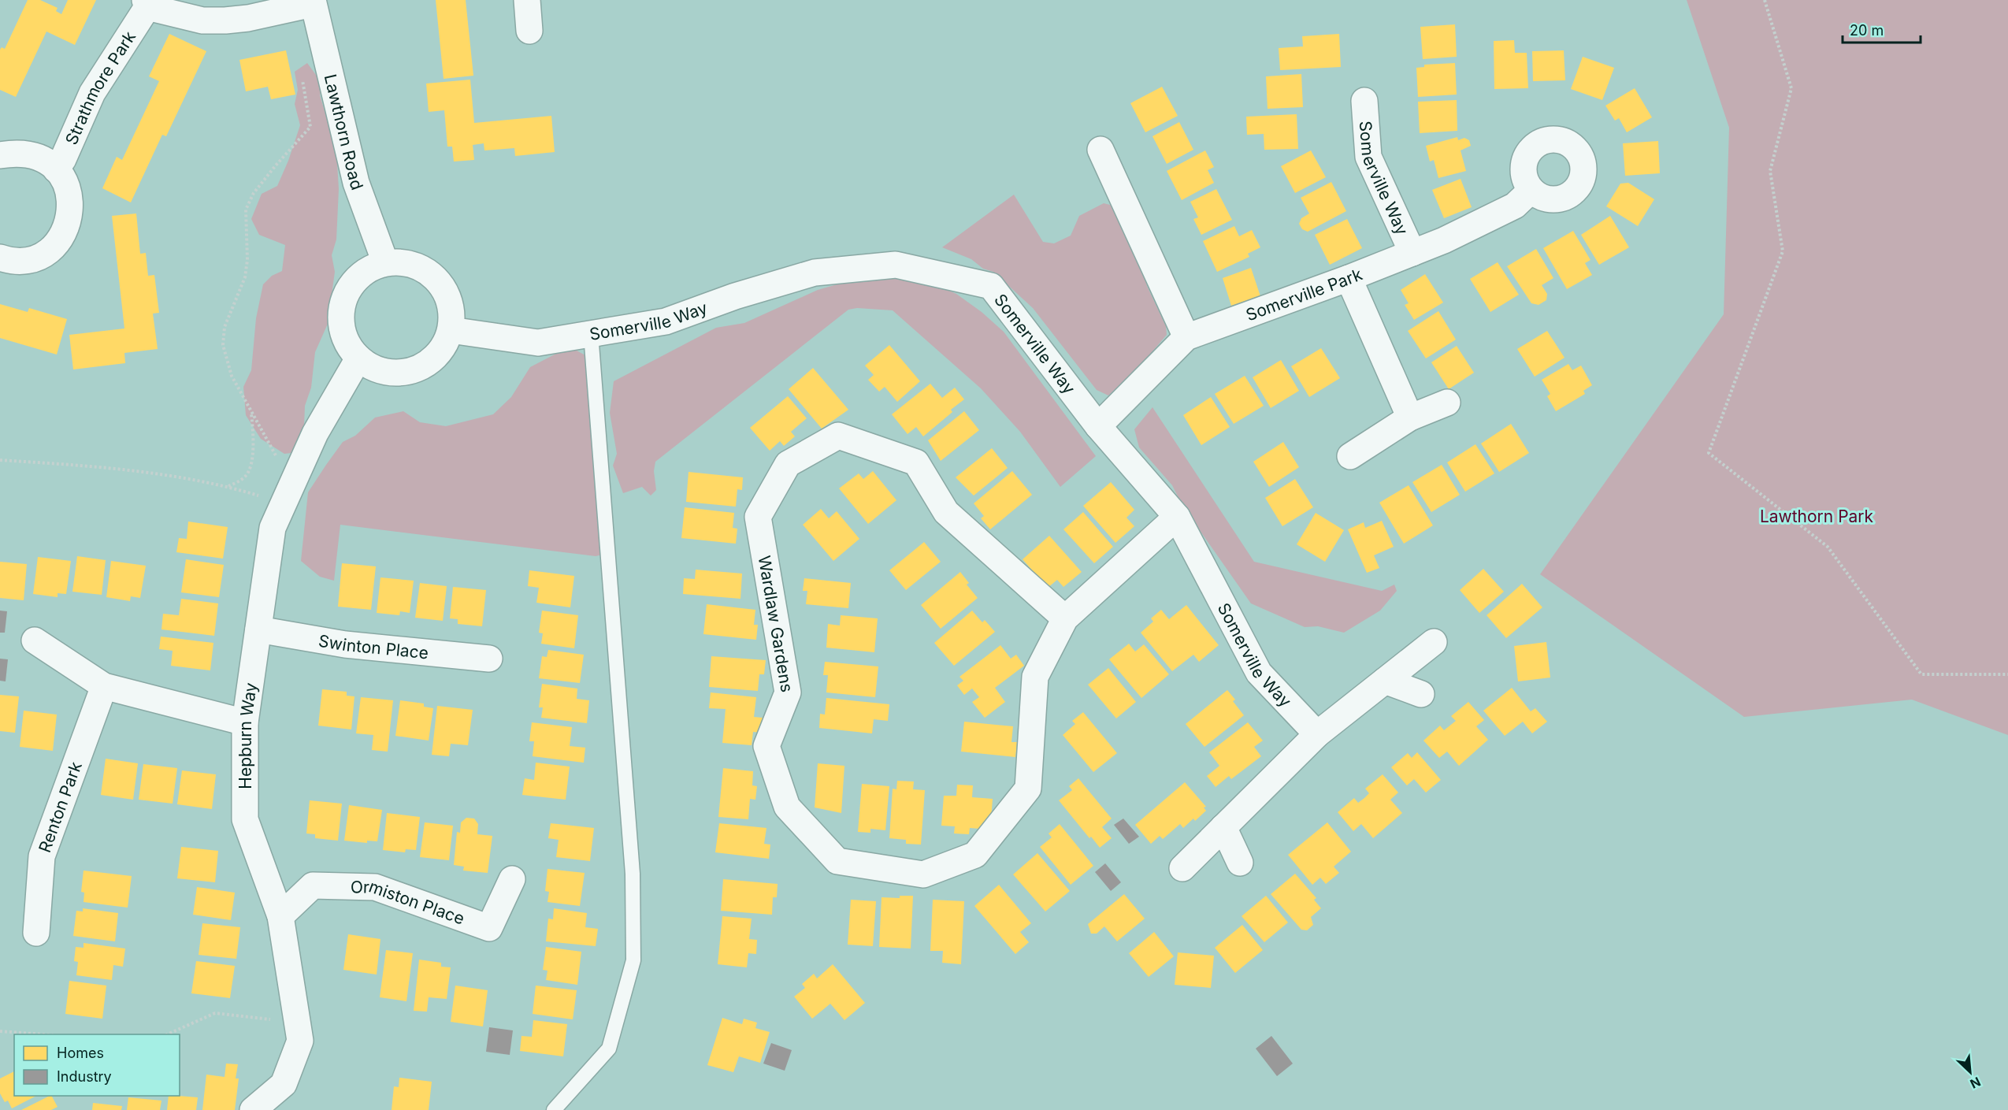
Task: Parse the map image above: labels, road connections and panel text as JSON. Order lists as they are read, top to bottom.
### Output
{
  "streets": {
    "street": [
      "Strathmore Park",
      "Lawthorn Road",
      "Somerville Way",
      "Somerville Park",
      "Wardlaw Gardens",
      "Swinton Place",
      "Hepburn Way",
      "Renton Park",
      "Ormiston Place"
    ]
  },
  "crossings": [
    ["Strathmore Park", "Lawthorn Road"],
    ["Lawthorn Road", "Somerville Way"],
    ["Lawthorn Road", "Hepburn Way"],
    ["Somerville Way", "Somerville Park"],
    ["Somerville Way", "Wardlaw Gardens"],
    ["Somerville Way", "Hepburn Way"],
    ["Swinton Place", "Hepburn Way"],
    ["Hepburn Way", "Ormiston Place"]
  ],
  "parks": ["Lawthorn Park"],
  "legend": ["Homes", "Industry"],
  "scale_bar": "20 m",
  "north": "bottom right"
}
